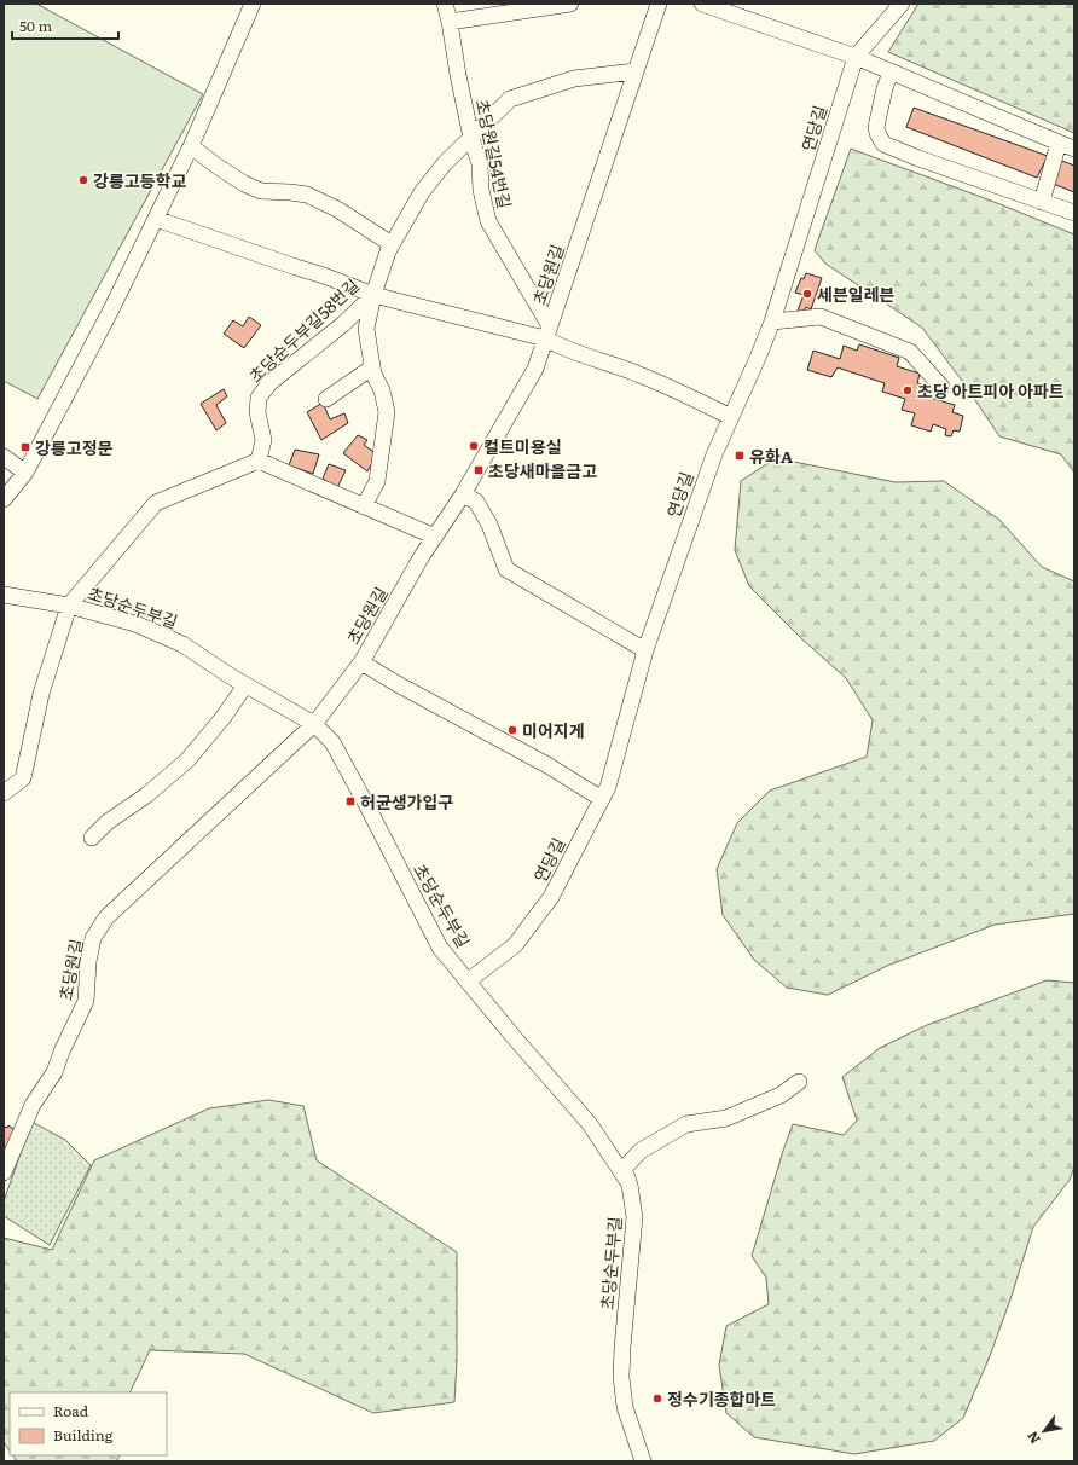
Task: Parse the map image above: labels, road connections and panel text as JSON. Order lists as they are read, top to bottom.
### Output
{
  "streets": {
    "street": [
      "연당길",
      "초당원길54번길",
      "초당원길",
      "초당순두부길58번길",
      "초당순두부길"
    ]
  },
  "crossings": [
    ["연당길", "초당순두부길"],
    ["초당원길54번길", "초당원길"],
    ["초당원길54번길", "초당순두부길58번길"],
    ["초당원길", "초당순두부길58번길"],
    ["초당원길", "초당순두부길"]
  ],
  "places": {
    "other": [
      "강릉고등학교",
      "세븐일레븐",
      "초당 아트피아 아파트",
      "컬트미용실",
      "미어지게",
      "정수기종합마트"
    ],
    "transit": [
      "강릉고정문",
      "유화A",
      "초당새마을금고",
      "허균생가입구"
    ]
  },
  "legend": ["Road", "Building"],
  "scale_bar": "50 m",
  "north": "bottom left"
}
